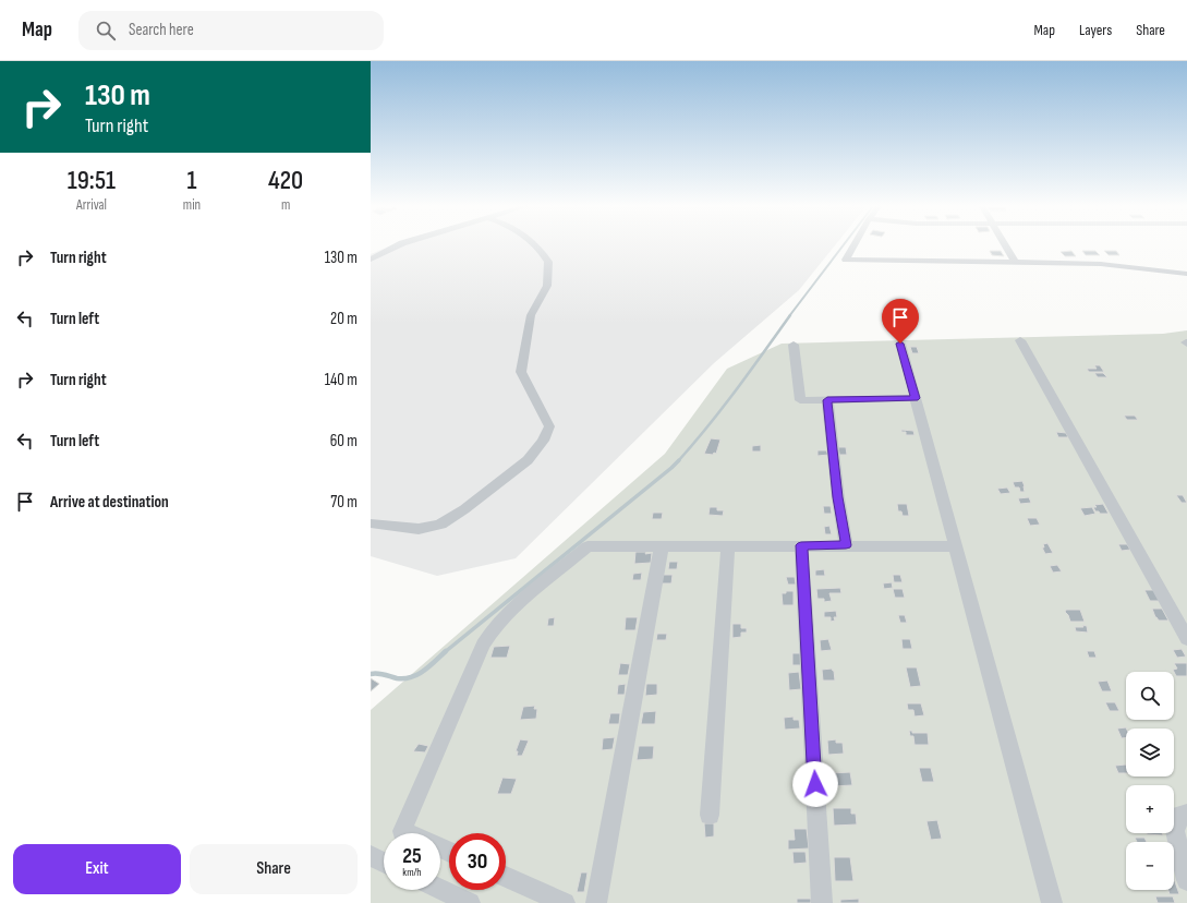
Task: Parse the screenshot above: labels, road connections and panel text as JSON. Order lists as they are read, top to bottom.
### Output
{
  "page": {
    "header": "Map",
    "search": "Search here",
    "nav": ["Map", "Layers", "Share"],
    "turn": ["130 m", "Turn right"],
    "eta": [
      "19:51",
      "Arrival",
      "1",
      "min",
      "420",
      "m"
    ],
    "list": [
      {
        "name": "Turn right",
        "value": "130 m"
      },
      {
        "name": "Turn left",
        "value": "20 m"
      },
      {
        "name": "Turn right",
        "value": "140 m"
      },
      {
        "name": "Turn left",
        "value": "60 m"
      },
      {
        "name": "Arrive at destination",
        "value": "70 m"
      }
    ],
    "map_buttons": ["+", "−"],
    "speed": "25 km/h",
    "limit": "30",
    "buttons": ["Exit", "Share"]
  }
}
